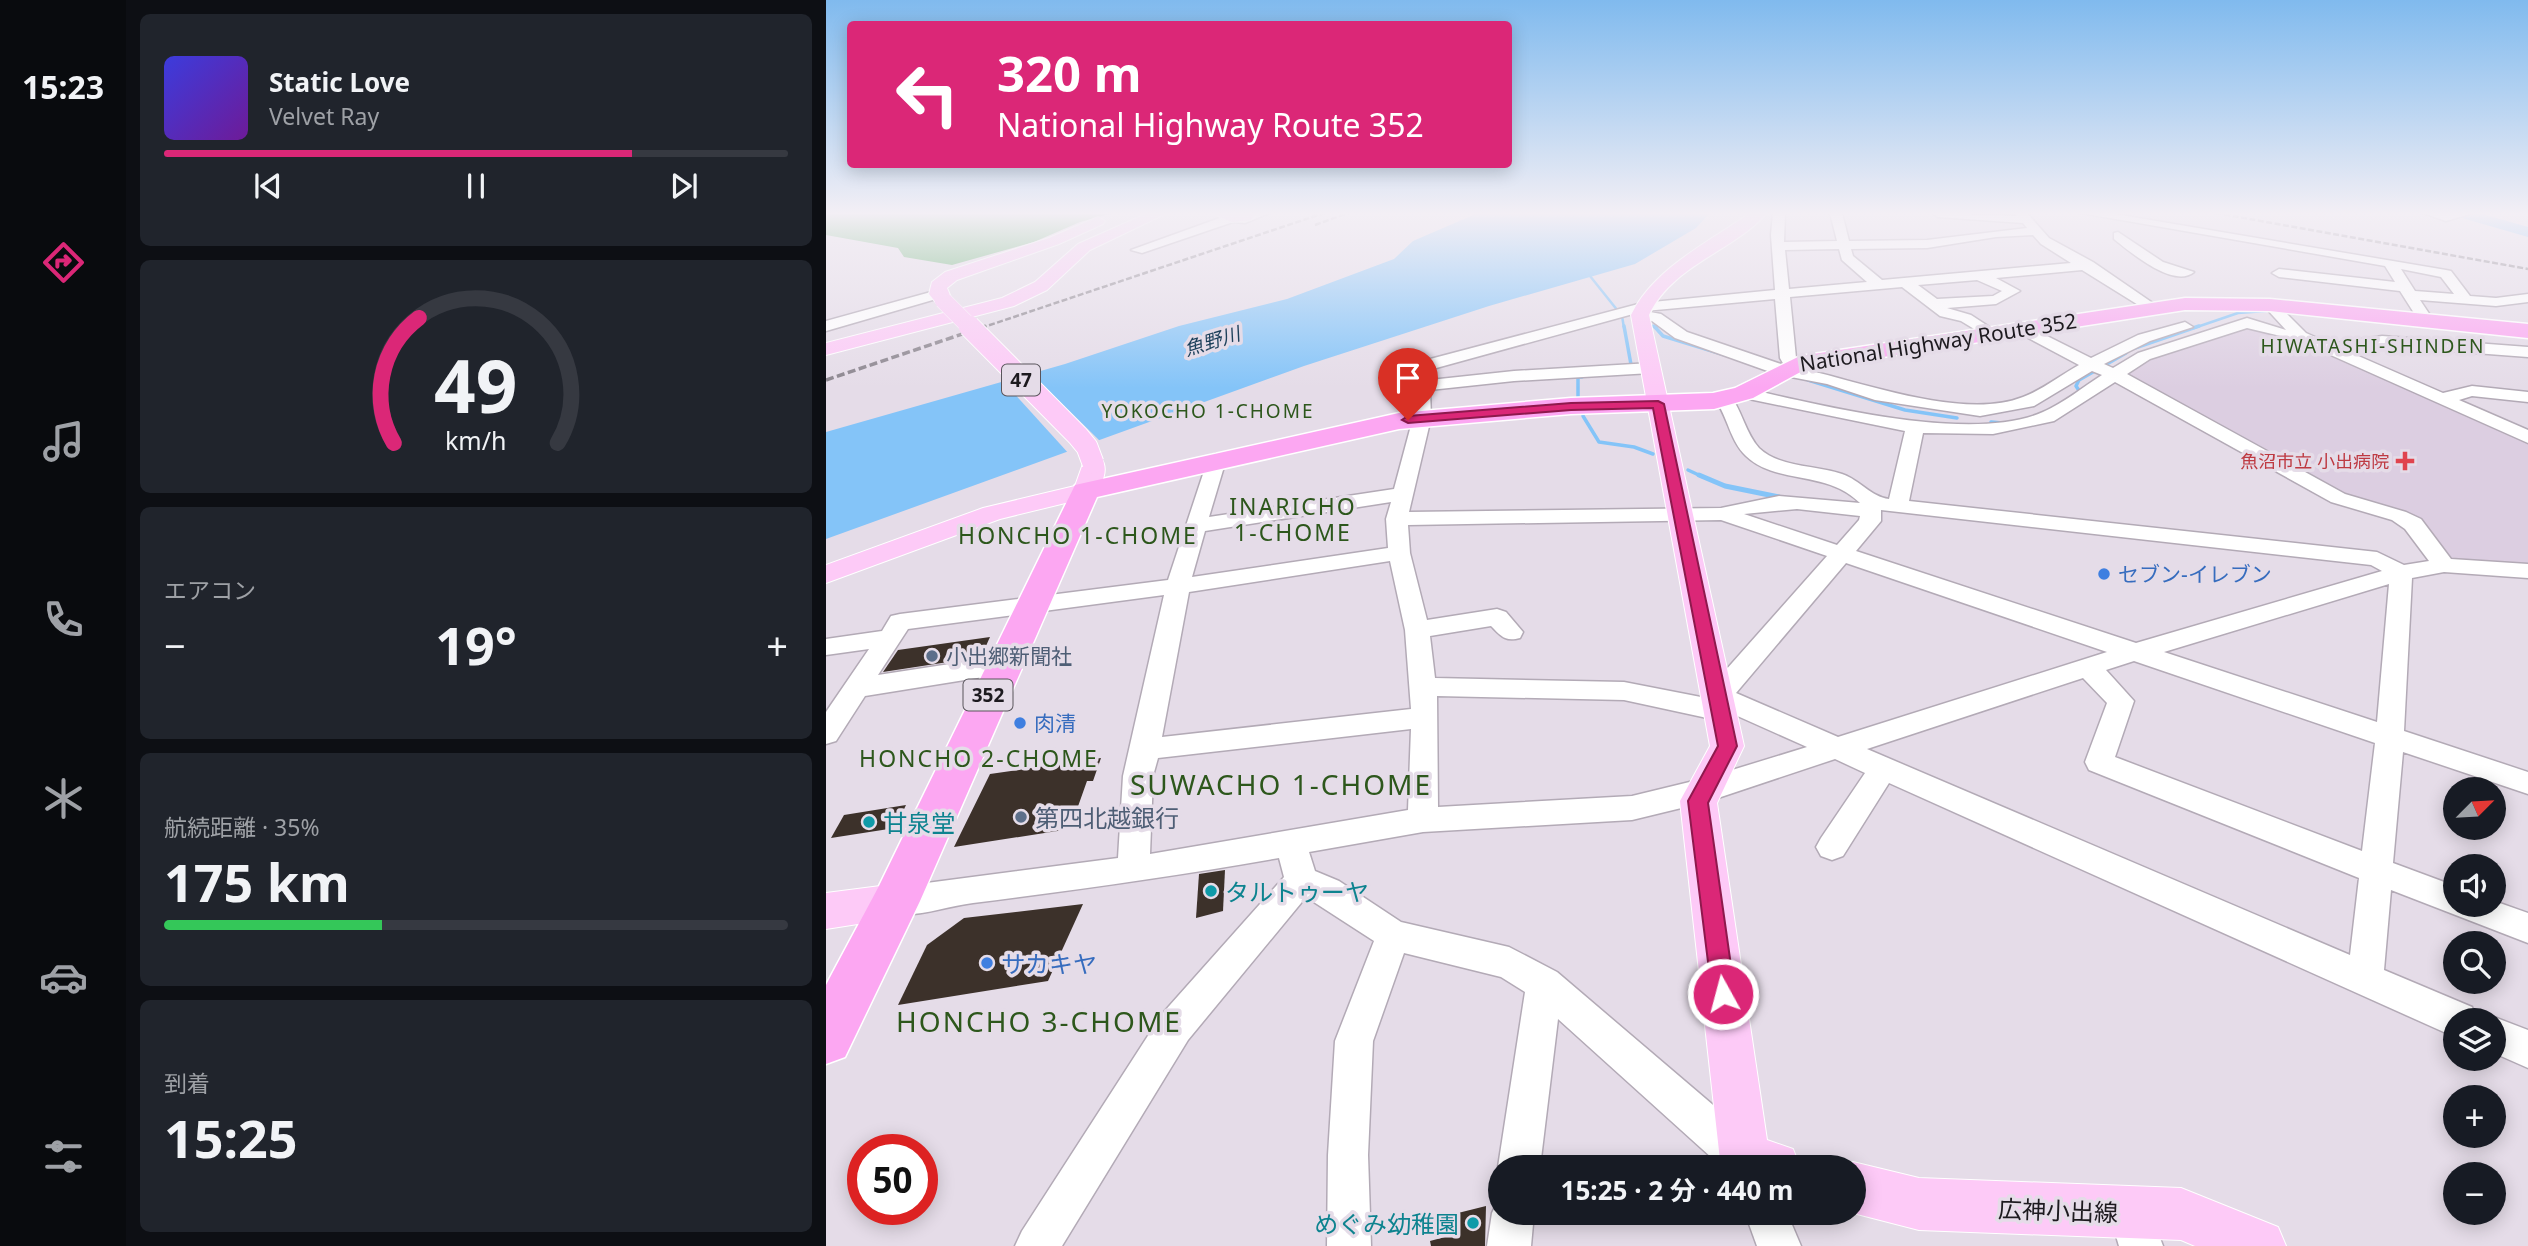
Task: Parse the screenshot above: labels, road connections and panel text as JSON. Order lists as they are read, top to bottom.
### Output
{
  "streets": {
    "highway": ["National Highway Route 352", "352"],
    "main road": ["47", "広神小出線"]
  },
  "crossings": [
    ["National Highway Route 352", "47"],
    ["National Highway Route 352", "352"],
    ["47", "352"]
  ],
  "districts": [
    "HIWATASHI-SHINDEN",
    "YOKOCHO 1-CHOME",
    "INARICHO 1-CHOME",
    "HONCHO 1-CHOME",
    "HONCHO 2-CHOME",
    "SUWACHO 1-CHOME",
    "HONCHO 3-CHOME"
  ],
  "water": ["魚野川"],
  "places": {
    "health": ["魚沼市立 小出病院"],
    "other": [
      "セブン-イレブン",
      "小出郷新聞社",
      "肉清",
      "第四北越銀行",
      "甘泉堂",
      "タルトゥーヤ",
      "サカキヤ",
      "めぐみ幼稚園"
    ]
  },
  "north": "top right",
  "page": {
    "tabs": "15:23",
    "turn": ["320 m", "National Highway Route 352"],
    "song": ["Static Love", "Velvet Ray"],
    "tile": [
      "エアコン",
      ["航続距離 · 35%", "175 km"],
      ["到着", "15:25"]
    ],
    "heat": ["−", "19°", "+"],
    "map_buttons": ["+", "−"],
    "limit": "50",
    "trip": "15:25 · 2 分 · 440 m",
    "gauge": ["49", "km/h"]
  }
}
